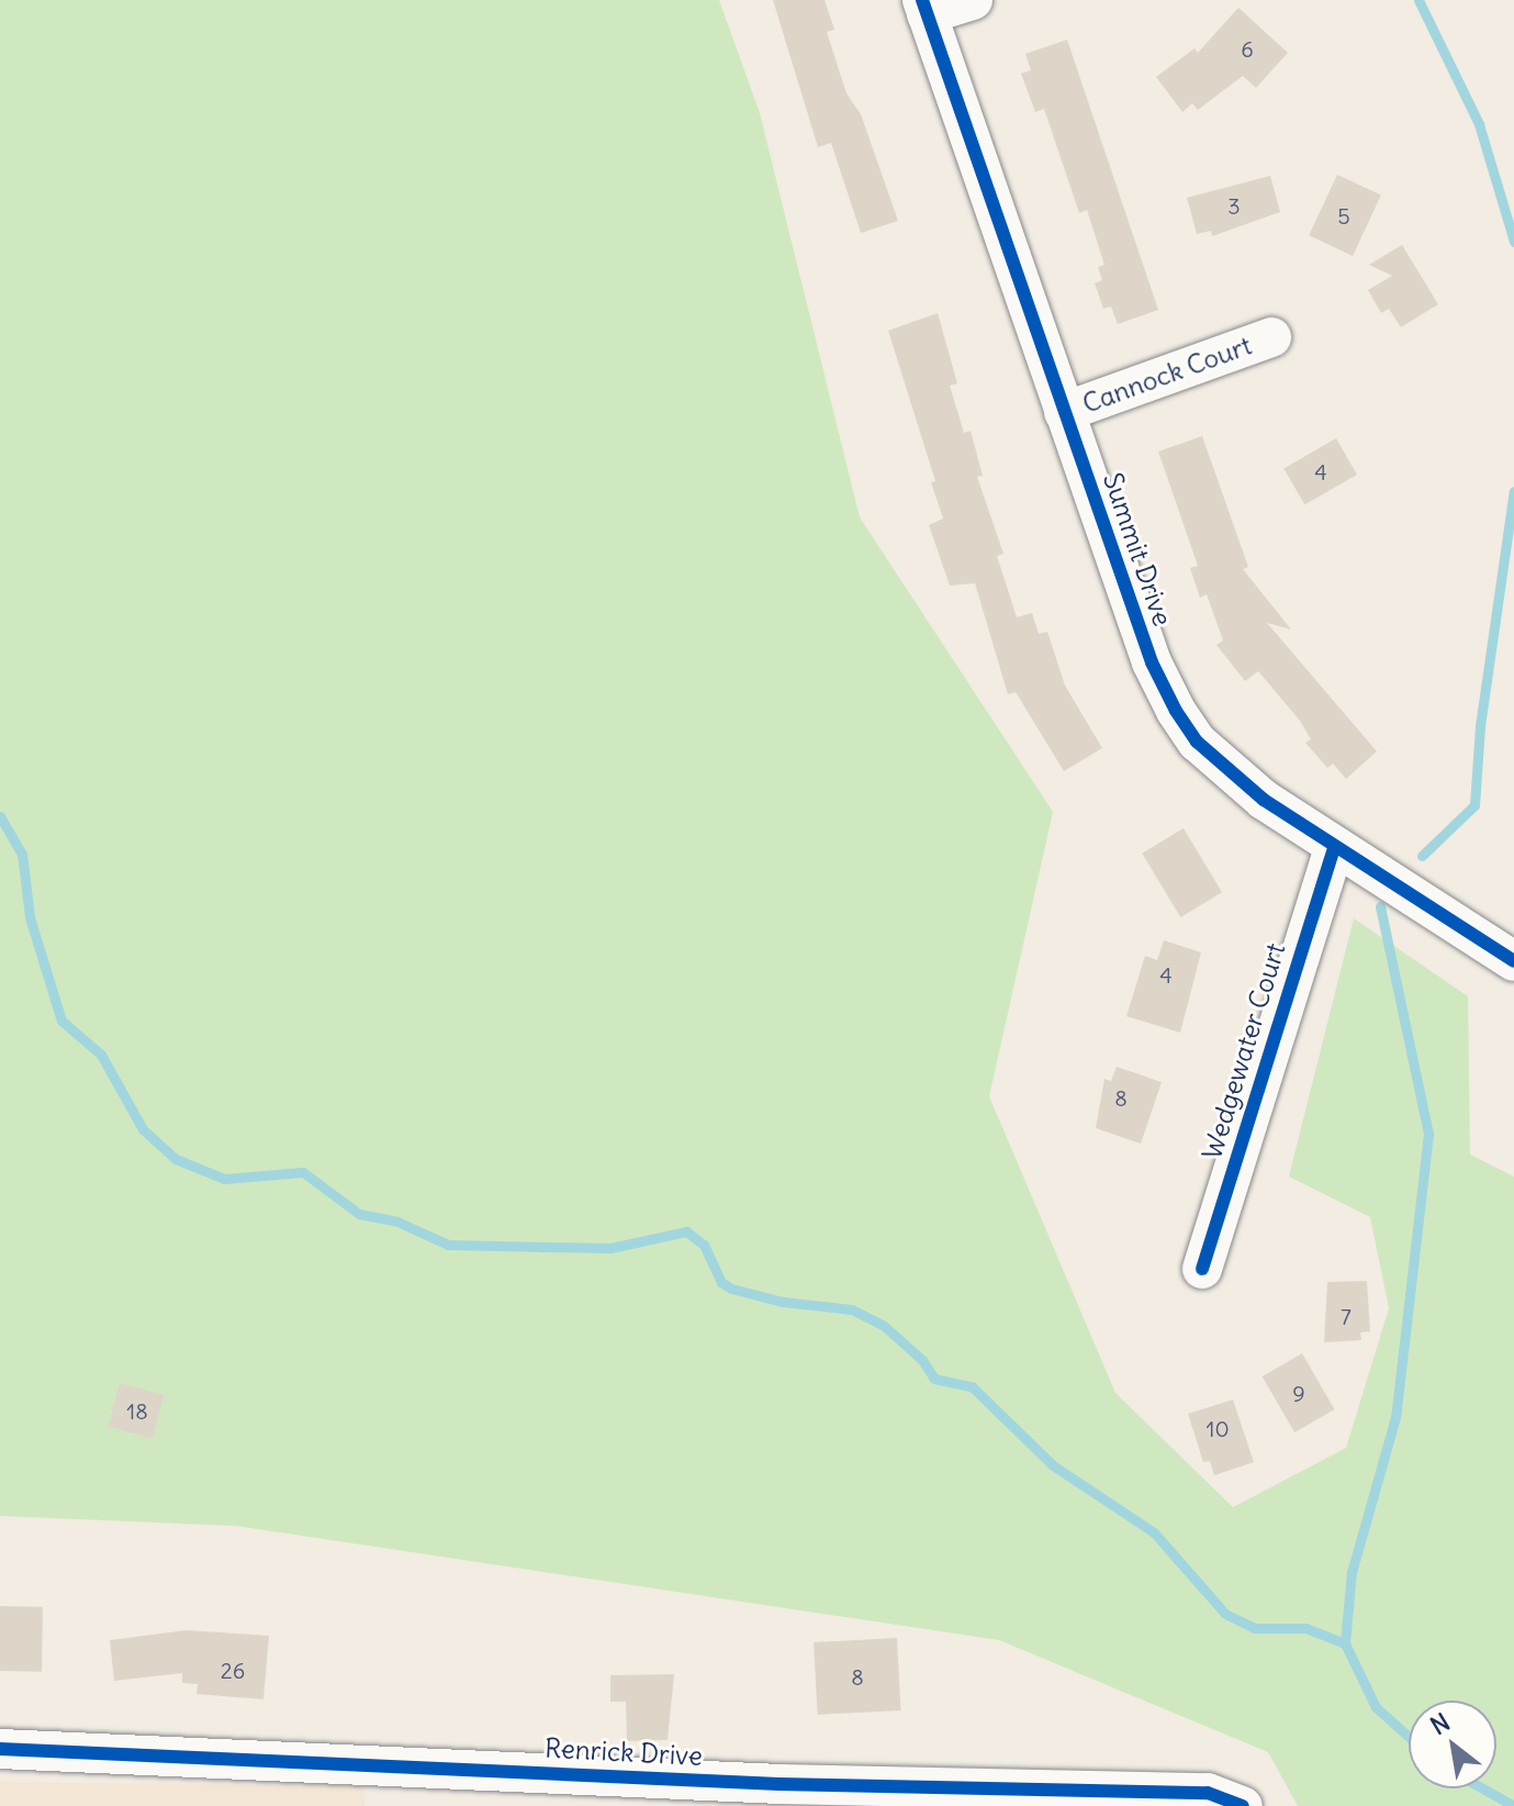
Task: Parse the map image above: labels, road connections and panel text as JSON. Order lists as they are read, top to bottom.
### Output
{
  "streets": {
    "street": [
      "Cannock Court",
      "Summit Drive",
      "Wedgewater Court",
      "Renrick Drive"
    ]
  },
  "crossings": [
    ["Cannock Court", "Summit Drive"],
    ["Summit Drive", "Wedgewater Court"]
  ],
  "house_numbers": [
    "6",
    "3",
    "5",
    "4",
    "4",
    "8",
    "7",
    "9",
    "18",
    "10",
    "26",
    "8"
  ],
  "north": "top left"
}
